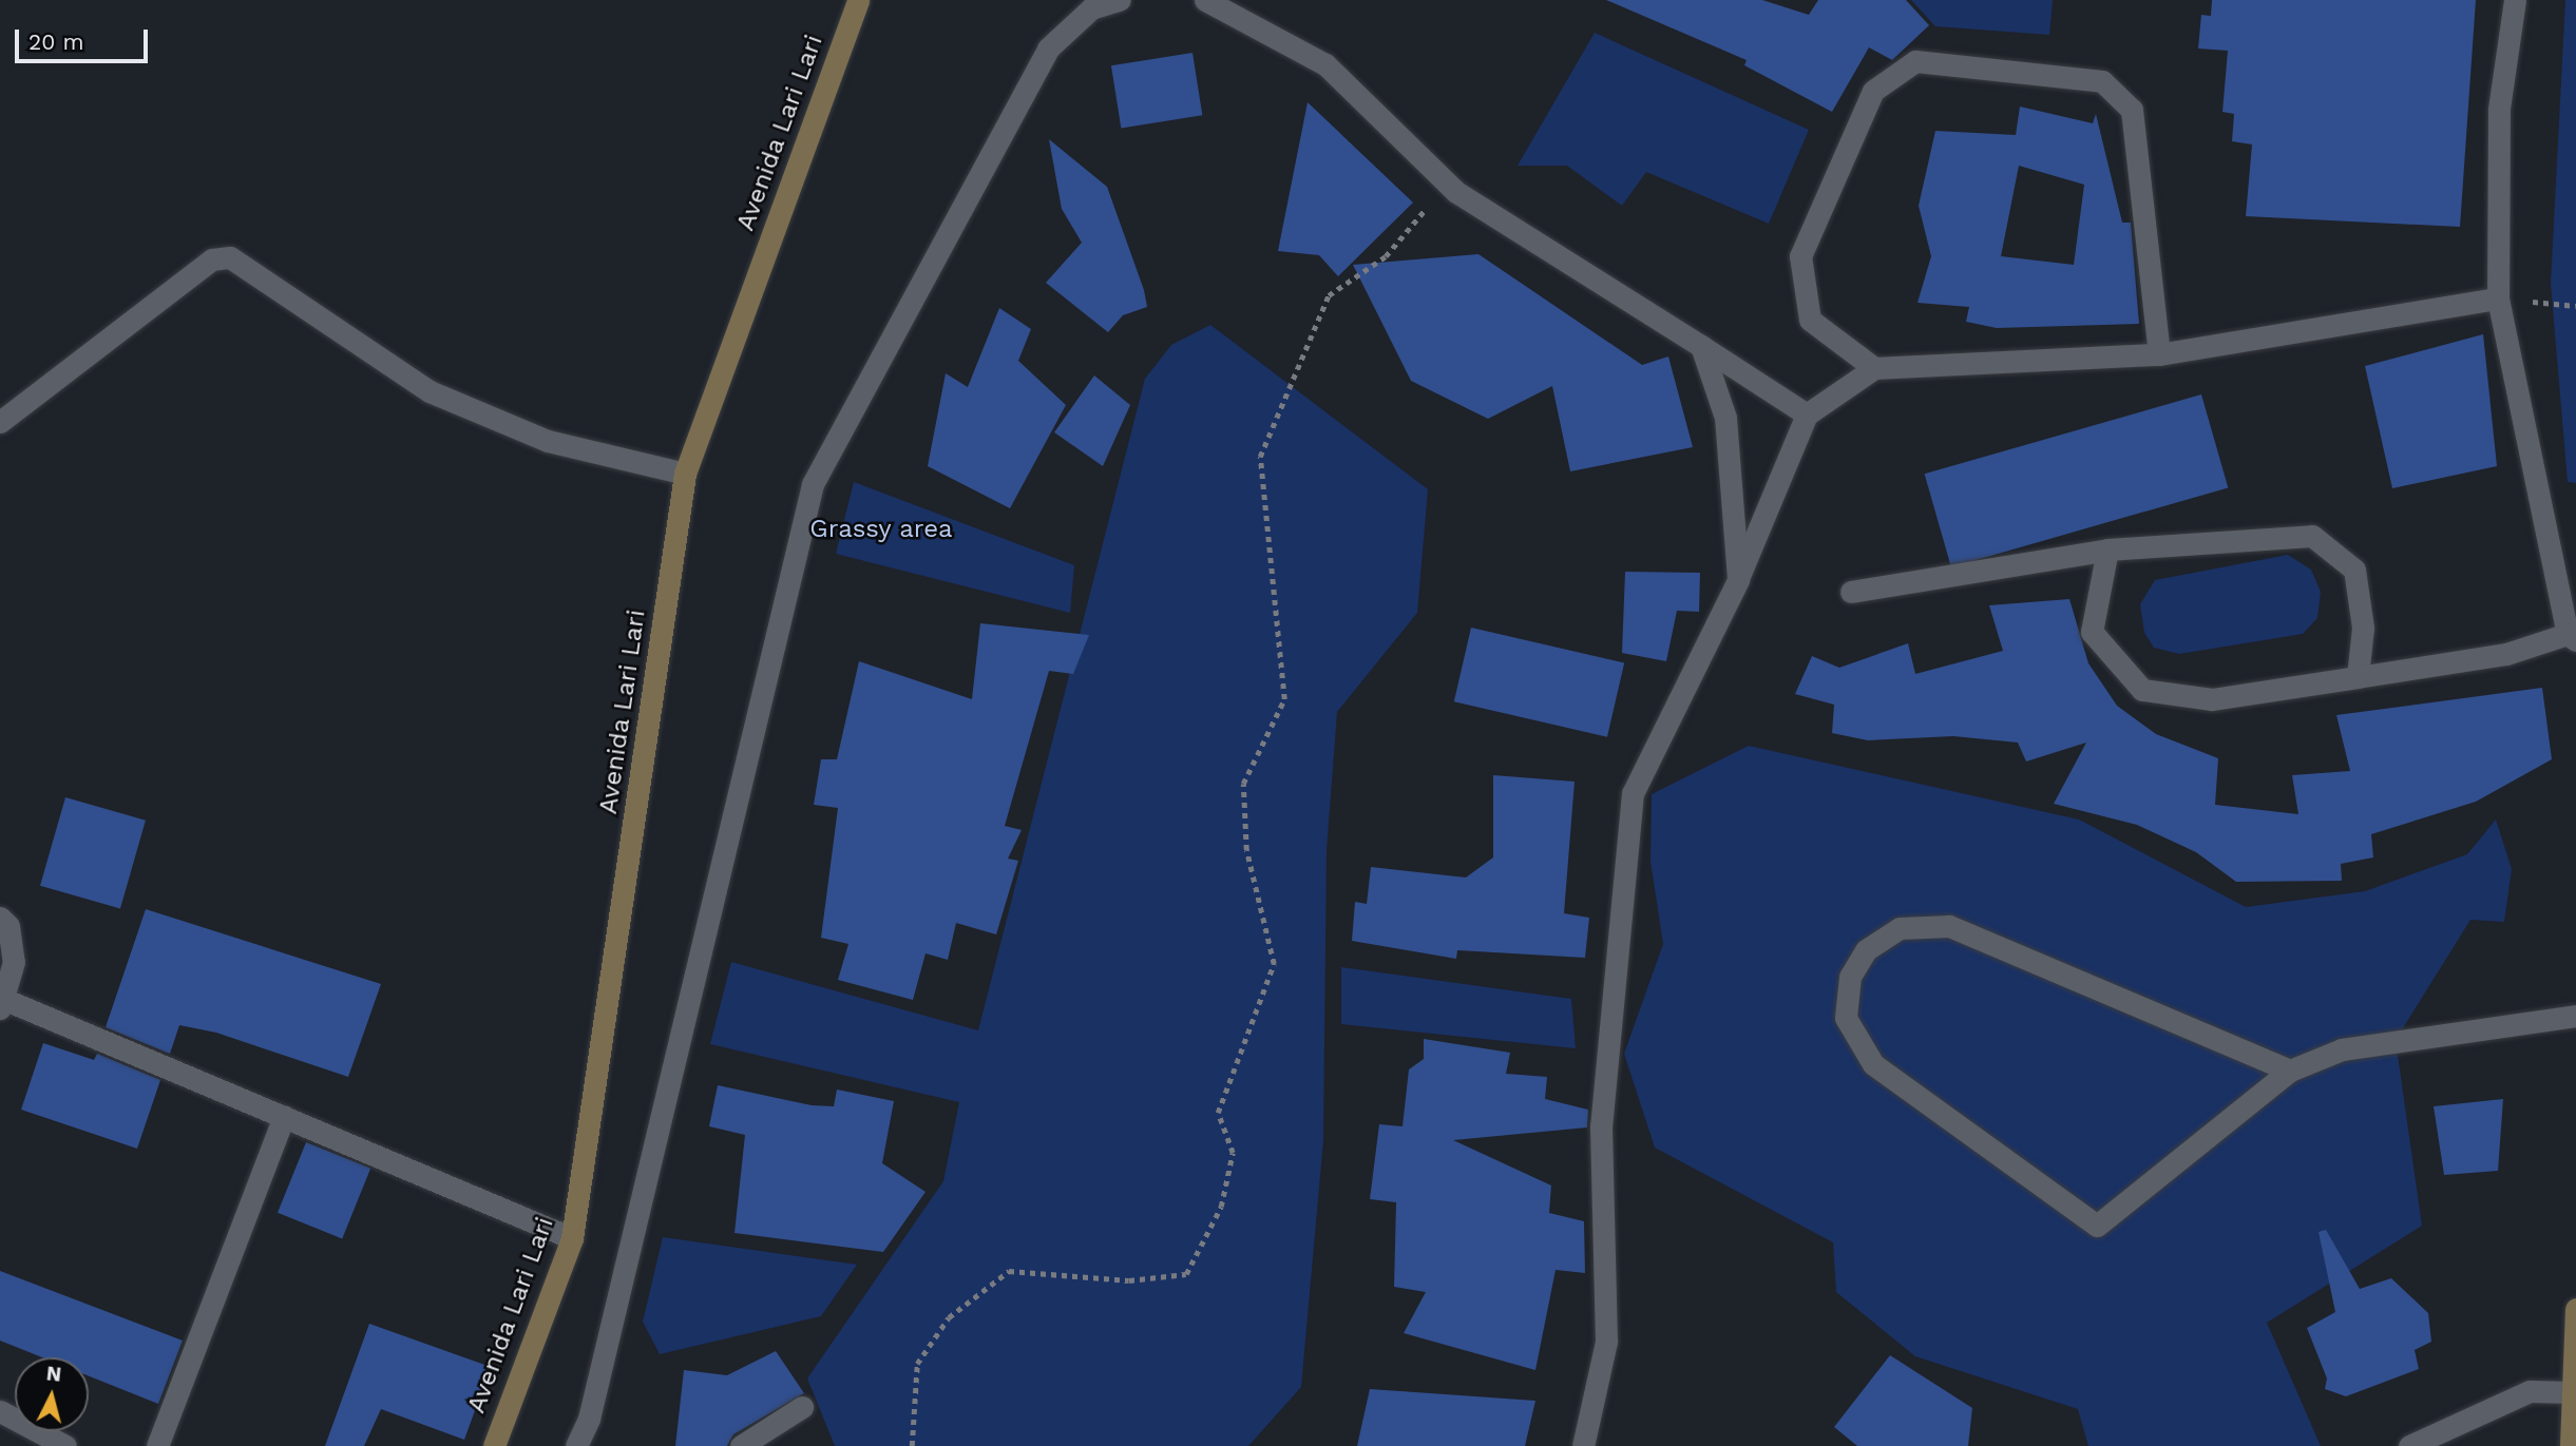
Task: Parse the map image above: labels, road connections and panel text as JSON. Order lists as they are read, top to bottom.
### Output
{
  "streets": {
    "street": ["Avenida Lari Lari"]
  },
  "parks": ["Grassy area"],
  "scale_bar": "20 m",
  "north": "top"
}
